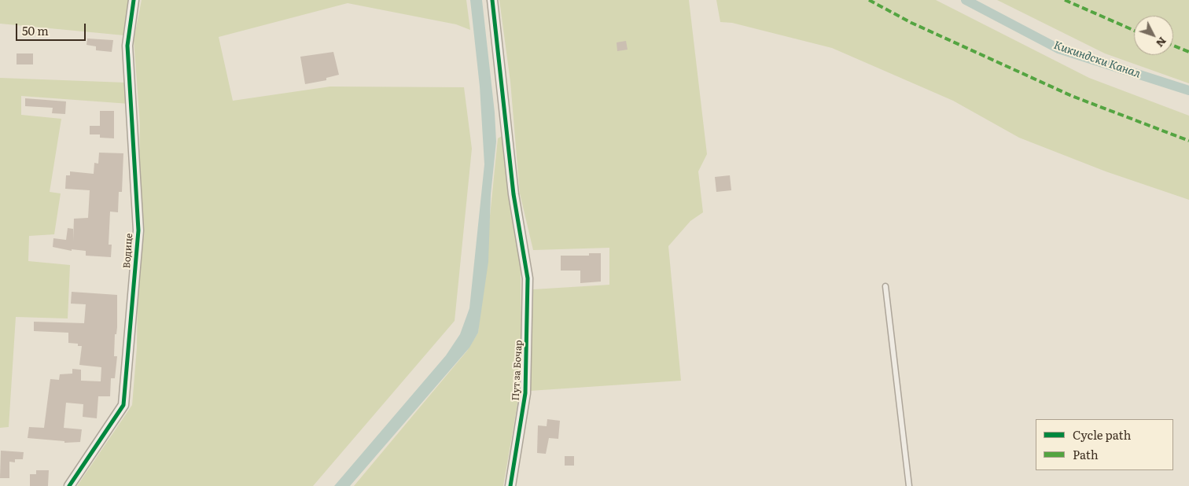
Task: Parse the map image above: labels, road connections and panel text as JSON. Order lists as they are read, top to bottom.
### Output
{
  "streets": {
    "street": ["Водице", "Пут за Бочар"]
  },
  "water": ["Кикиндски Канал"],
  "legend": ["Cycle path", "Path"],
  "scale_bar": "50 m",
  "north": "bottom right"
}
